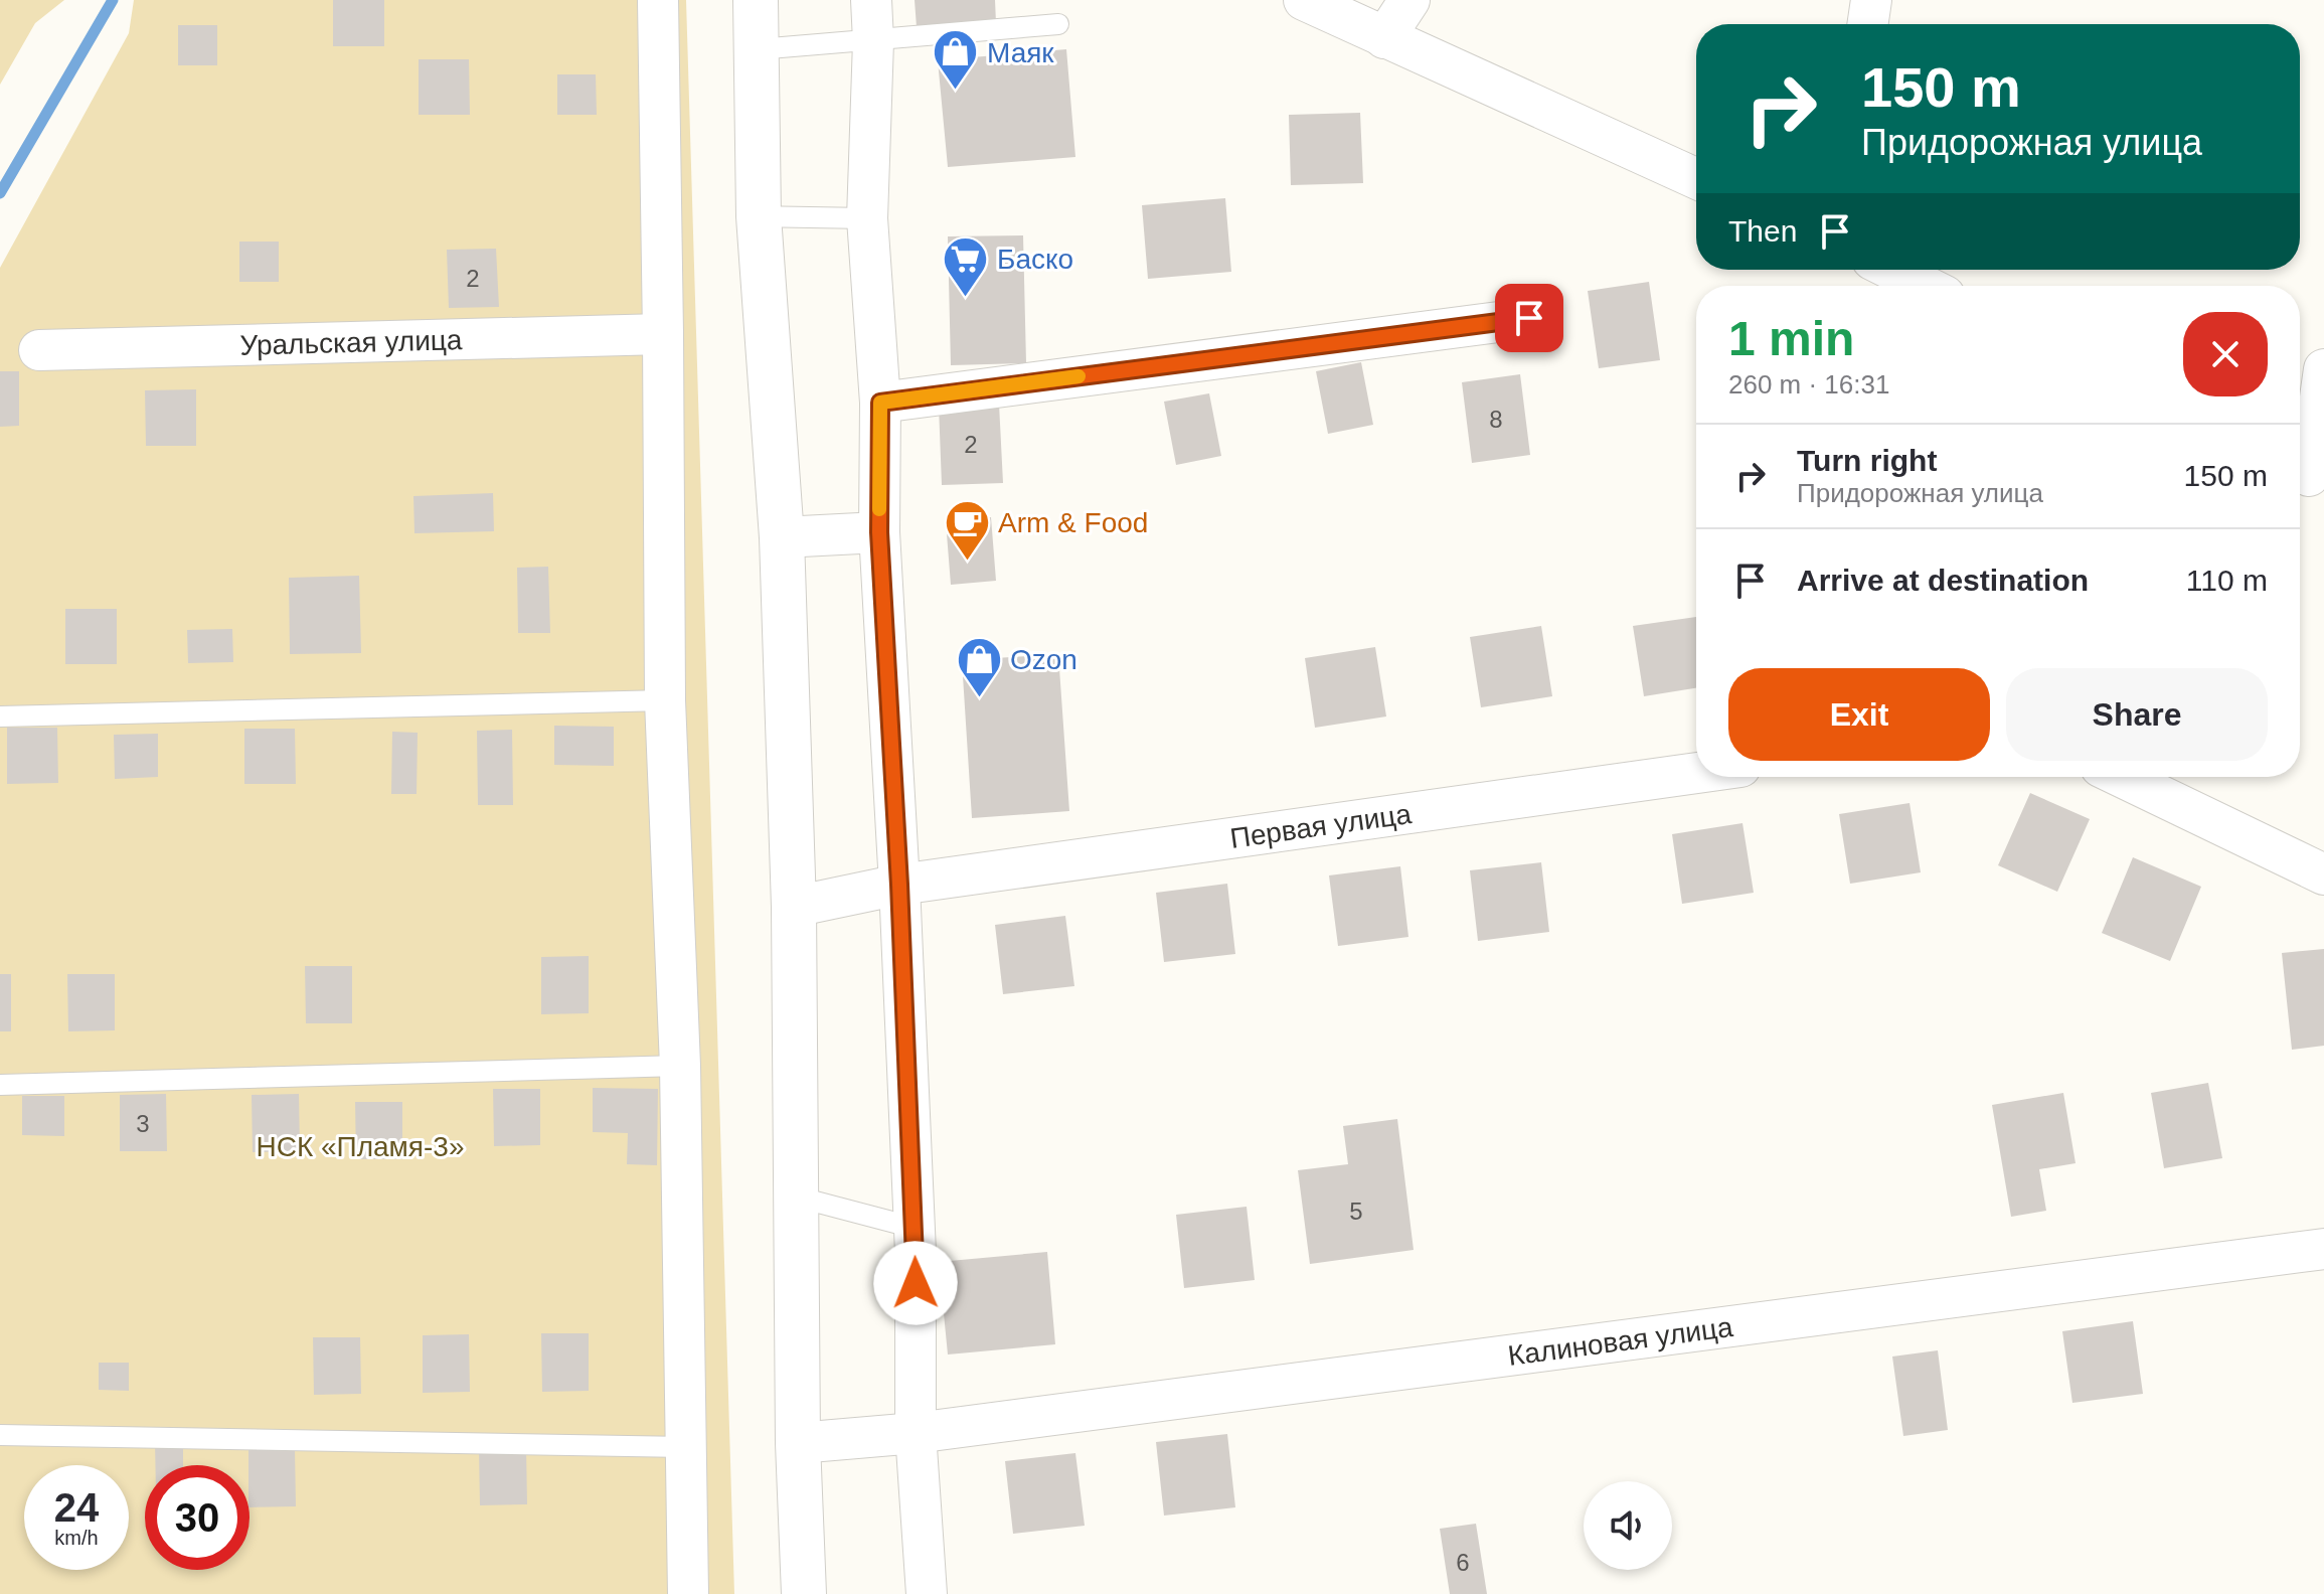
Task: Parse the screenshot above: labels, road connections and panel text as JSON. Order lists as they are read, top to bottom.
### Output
{
  "streets": {
    "street": ["Уральская улица", "Первая улица", "Калиновая улица"]
  },
  "parks": ["НСК «Пламя-3»"],
  "places": {
    "shop": ["Маяк", "Ozon"],
    "supermarket": ["Баско"],
    "cafe": ["Arm & Food"]
  },
  "house_numbers": [
    "2",
    "8",
    "2",
    "3",
    "5",
    "6"
  ],
  "page": {
    "turn": ["150 m", "Придорожная улица"],
    "then": "Then",
    "heading": ["1 min", "260 m · 16:31"],
    "list": [
      {
        "name": "Turn right",
        "note": "Придорожная улица",
        "value": "150 m"
      },
      {
        "name": "Arrive at destination",
        "value": "110 m"
      }
    ],
    "buttons": ["Exit", "Share"],
    "speed": "24 km/h",
    "limit": "30"
  }
}
